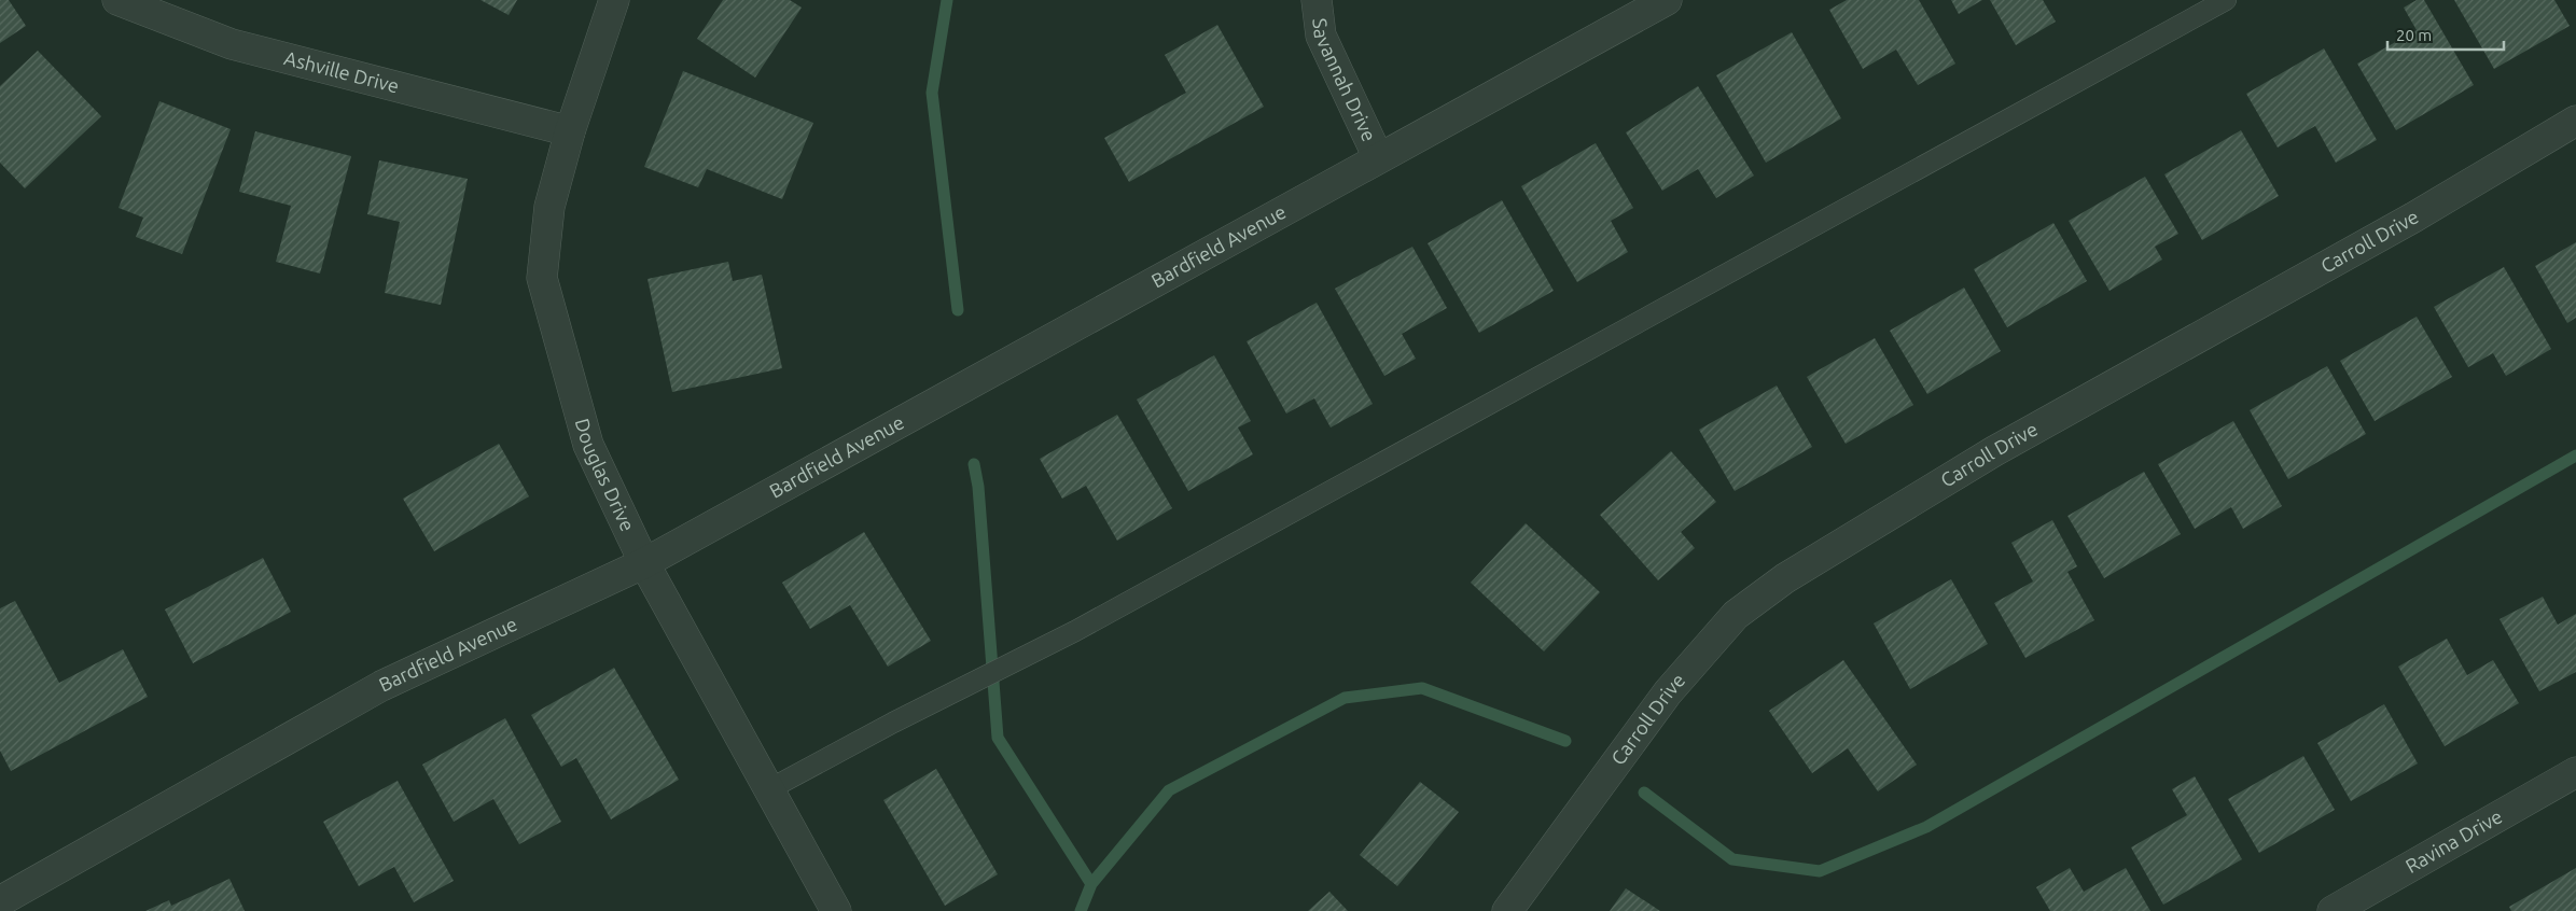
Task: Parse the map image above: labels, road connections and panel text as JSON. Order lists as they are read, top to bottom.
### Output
{
  "streets": {
    "street": [
      "Ashville Drive",
      "Savannah Drive",
      "Carroll Drive",
      "Bardfield Avenue",
      "Douglas Drive",
      "Ravina Drive"
    ]
  },
  "crossings": [
    ["Ashville Drive", "Douglas Drive"],
    ["Savannah Drive", "Bardfield Avenue"],
    ["Bardfield Avenue", "Douglas Drive"]
  ],
  "scale_bar": "20 m"
}
